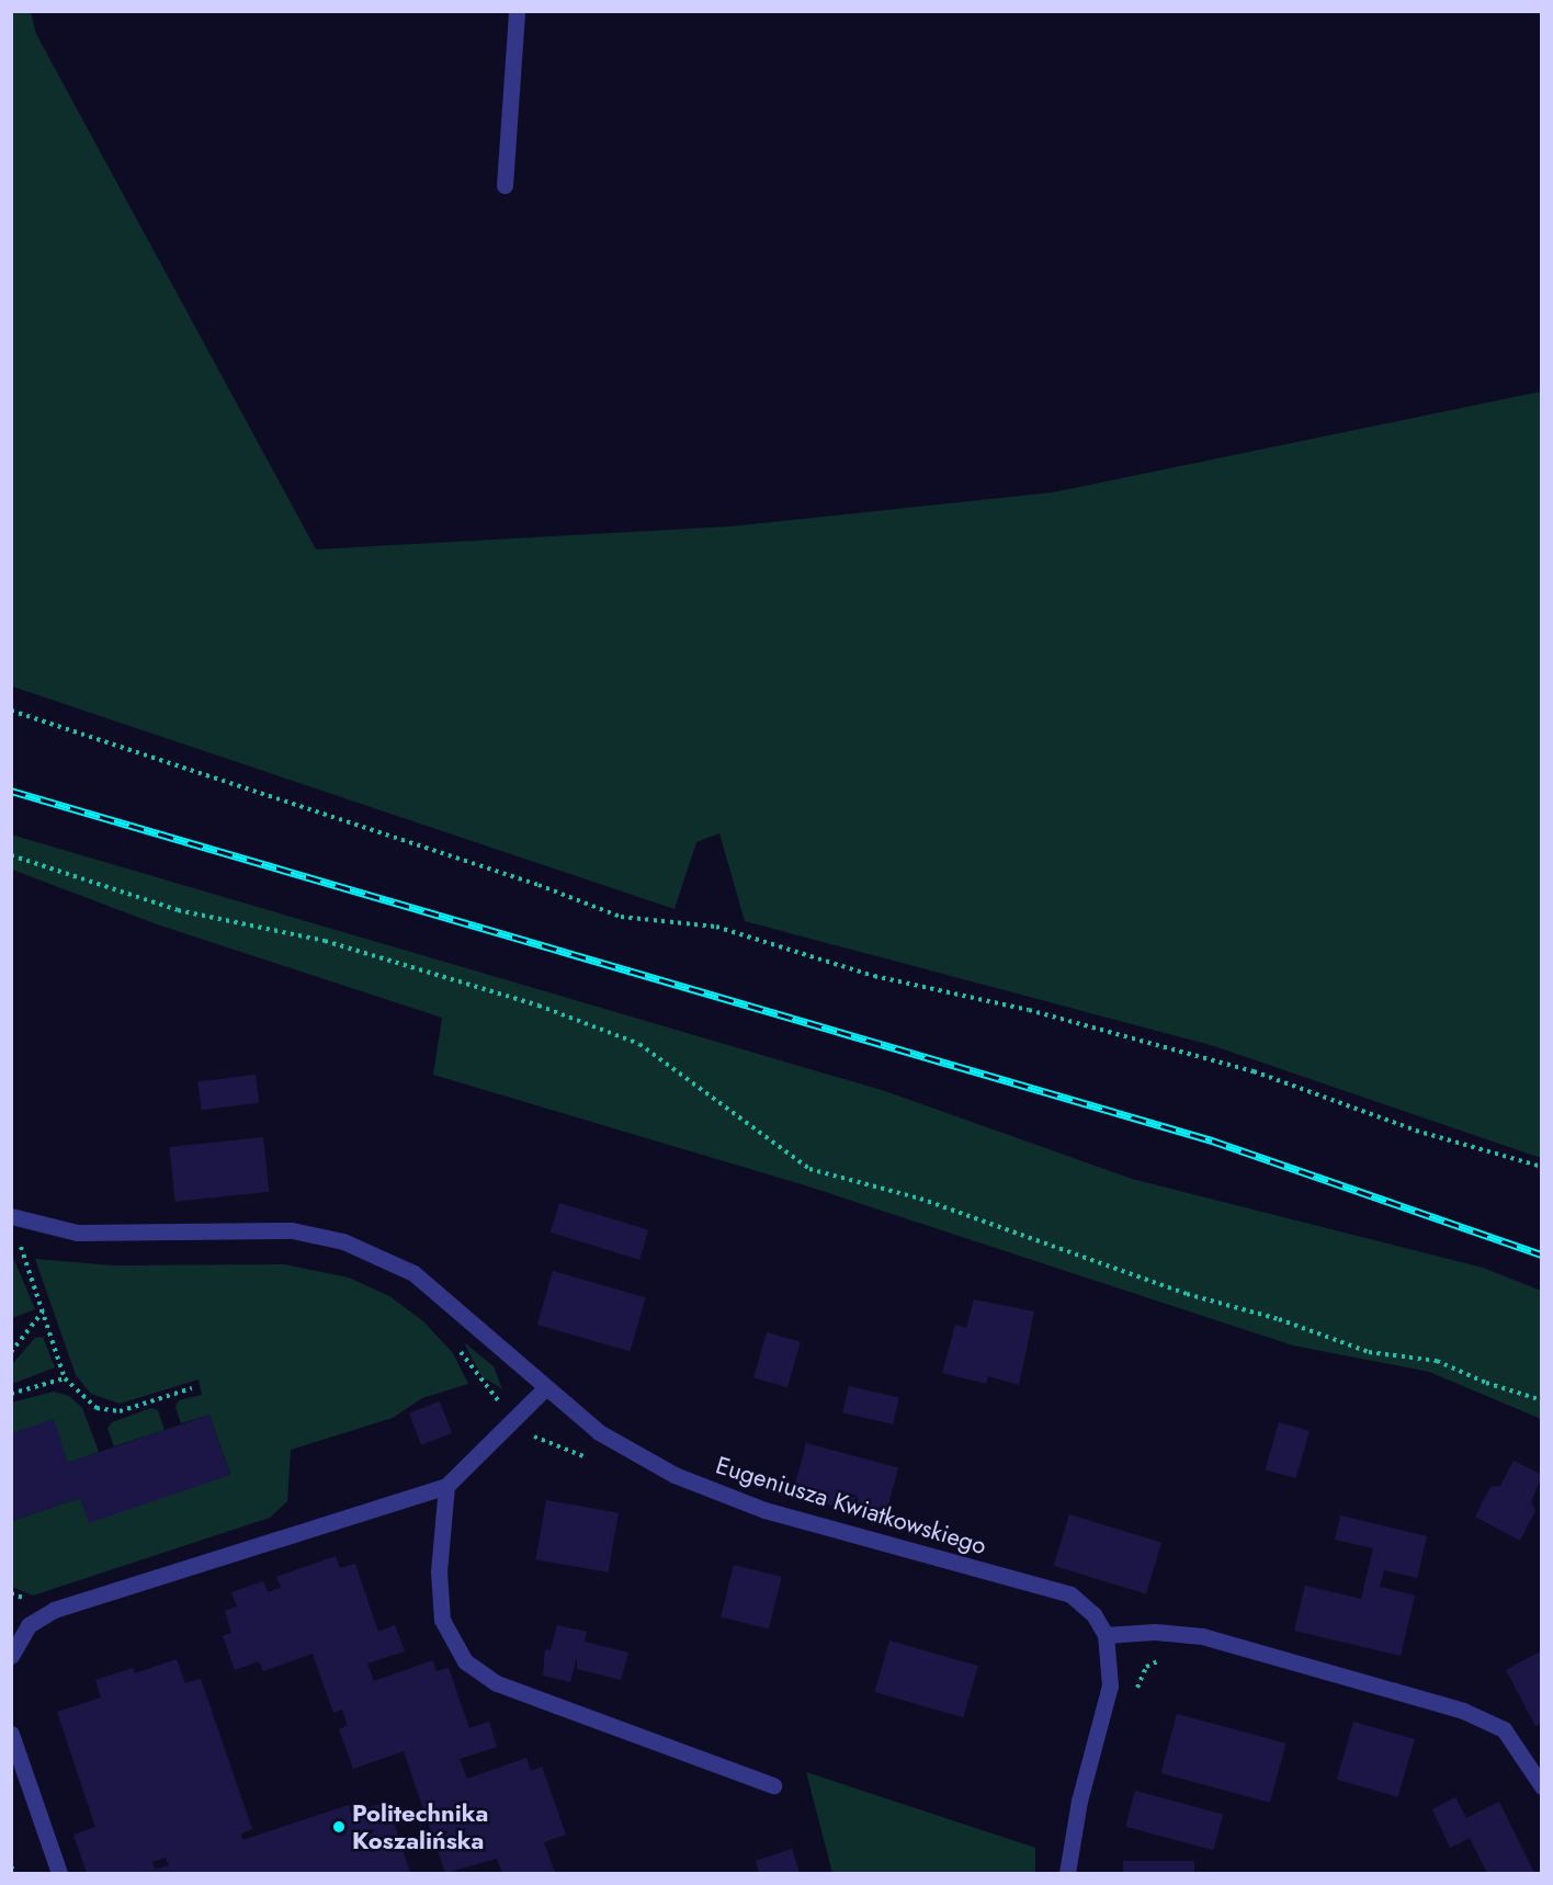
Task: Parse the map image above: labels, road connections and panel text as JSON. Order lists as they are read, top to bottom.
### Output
{
  "streets": {
    "street": ["Eugeniusza Kwiatkowskiego"]
  },
  "places": ["Politechnika Koszalińska"]
}
